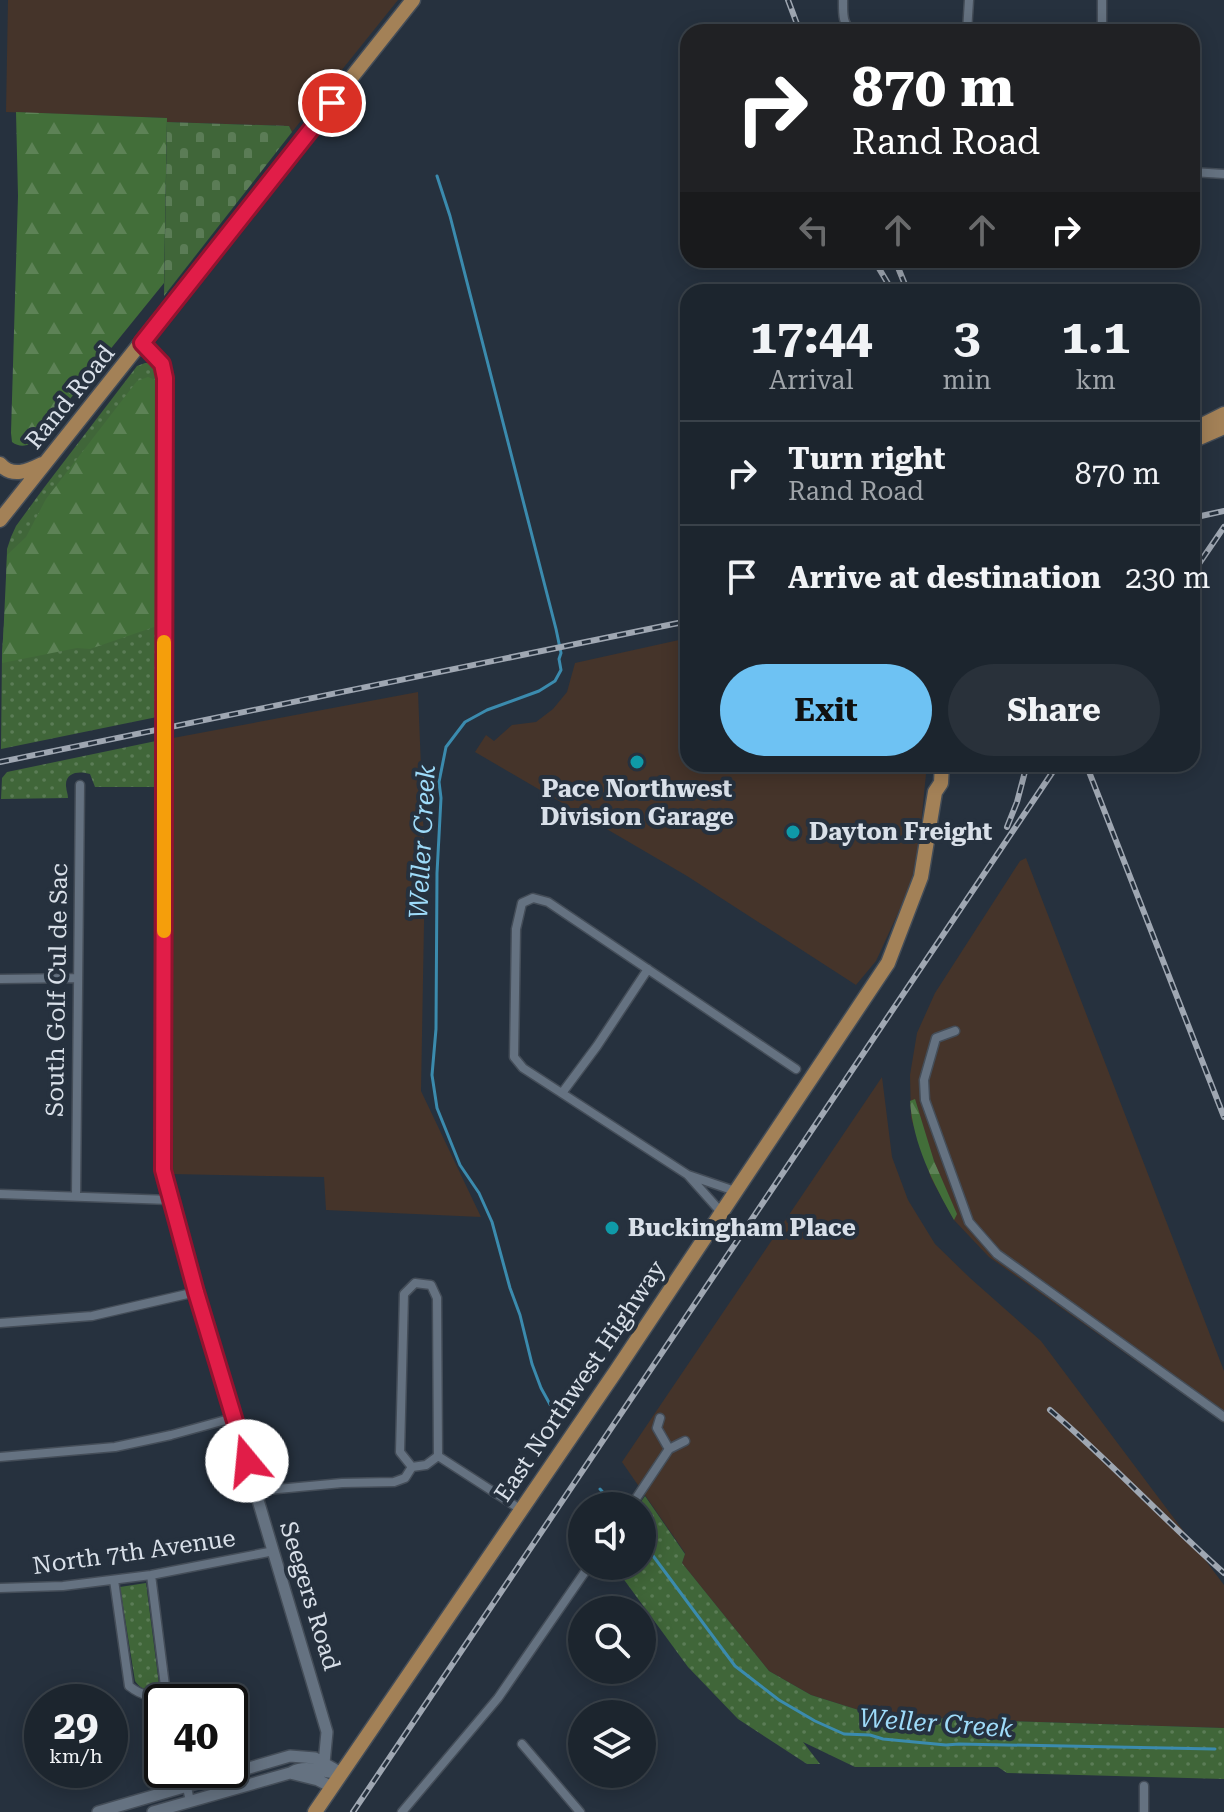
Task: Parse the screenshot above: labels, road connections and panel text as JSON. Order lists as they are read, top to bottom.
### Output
{
  "streets": {
    "main road": ["Rand Road", "East Northwest Highway"],
    "street": ["South Golf Cul de Sac", "North 7th Avenue", "Seegers Road"]
  },
  "crossings": [
    ["Rand Road", "Seegers Road"],
    ["North 7th Avenue", "Seegers Road"]
  ],
  "water": ["Weller Creek"],
  "places": ["Pace Northwest Division Garage", "Dayton Freight", "Buckingham Place"],
  "page": {
    "turn": ["870 m", "Rand Road"],
    "eta": [
      "17:44",
      "Arrival",
      "3",
      "min",
      "1.1",
      "km"
    ],
    "list": [
      {
        "name": "Turn right",
        "note": "Rand Road",
        "value": "870 m"
      },
      {
        "name": "Arrive at destination",
        "value": "230 m"
      }
    ],
    "buttons": ["Exit", "Share"],
    "speed": "29 km/h",
    "limit": "40"
  }
}
